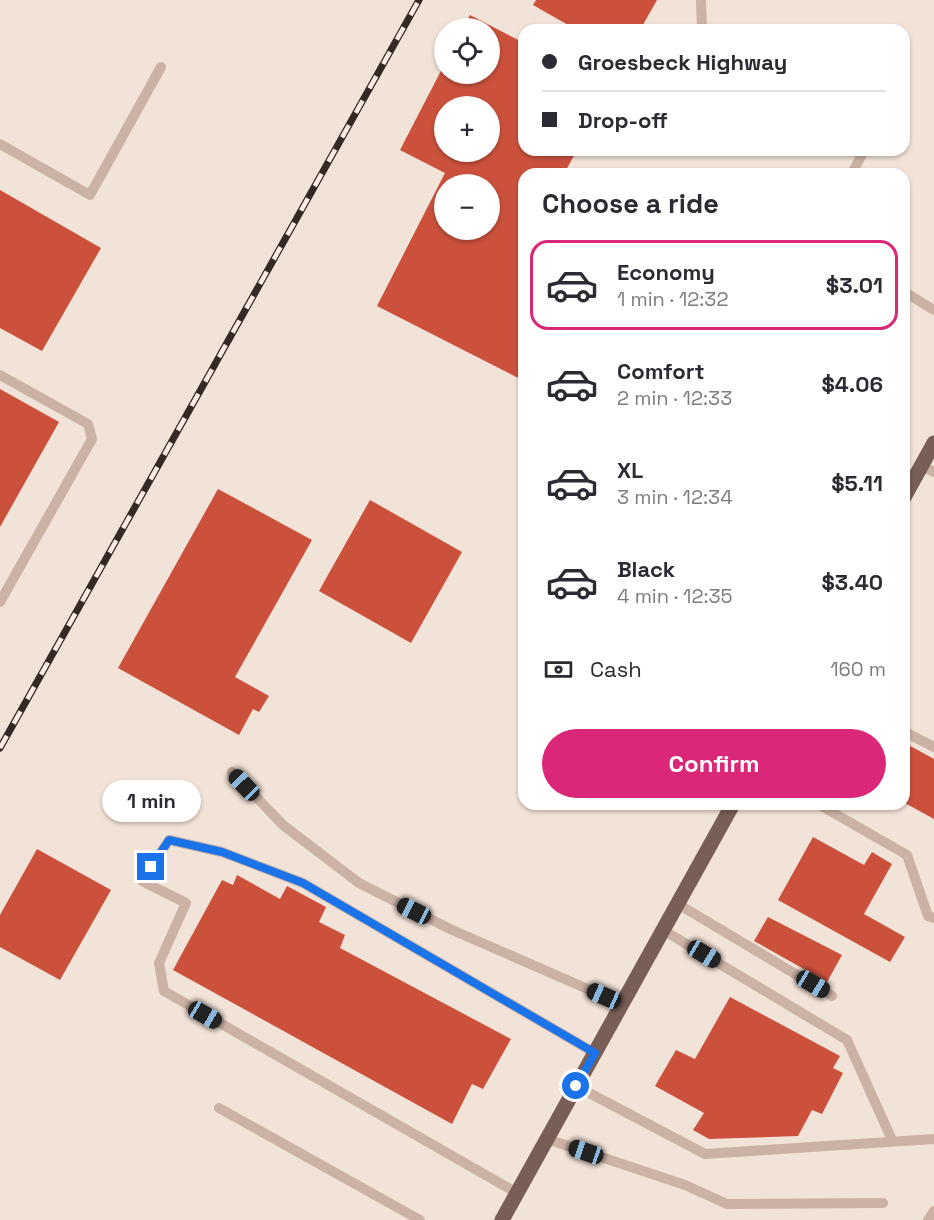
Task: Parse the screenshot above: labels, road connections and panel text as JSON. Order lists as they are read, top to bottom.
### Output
{
  "page": {
    "map_buttons": ["+", "−"],
    "banner": ["Groesbeck Highway", "Drop-off"],
    "heading": "Choose a ride",
    "list": [
      {
        "name": "Economy",
        "note": "1 min · 12:32",
        "value": "$3.01"
      },
      {
        "name": "Comfort",
        "note": "2 min · 12:33",
        "value": "$4.06"
      },
      {
        "name": "XL",
        "note": "3 min · 12:34",
        "value": "$5.11"
      },
      {
        "name": "Black",
        "note": "4 min · 12:35",
        "value": "$3.40"
      }
    ],
    "pay": ["Cash", "160 m"],
    "buttons": "Confirm",
    "bubble": "1 min"
  }
}
